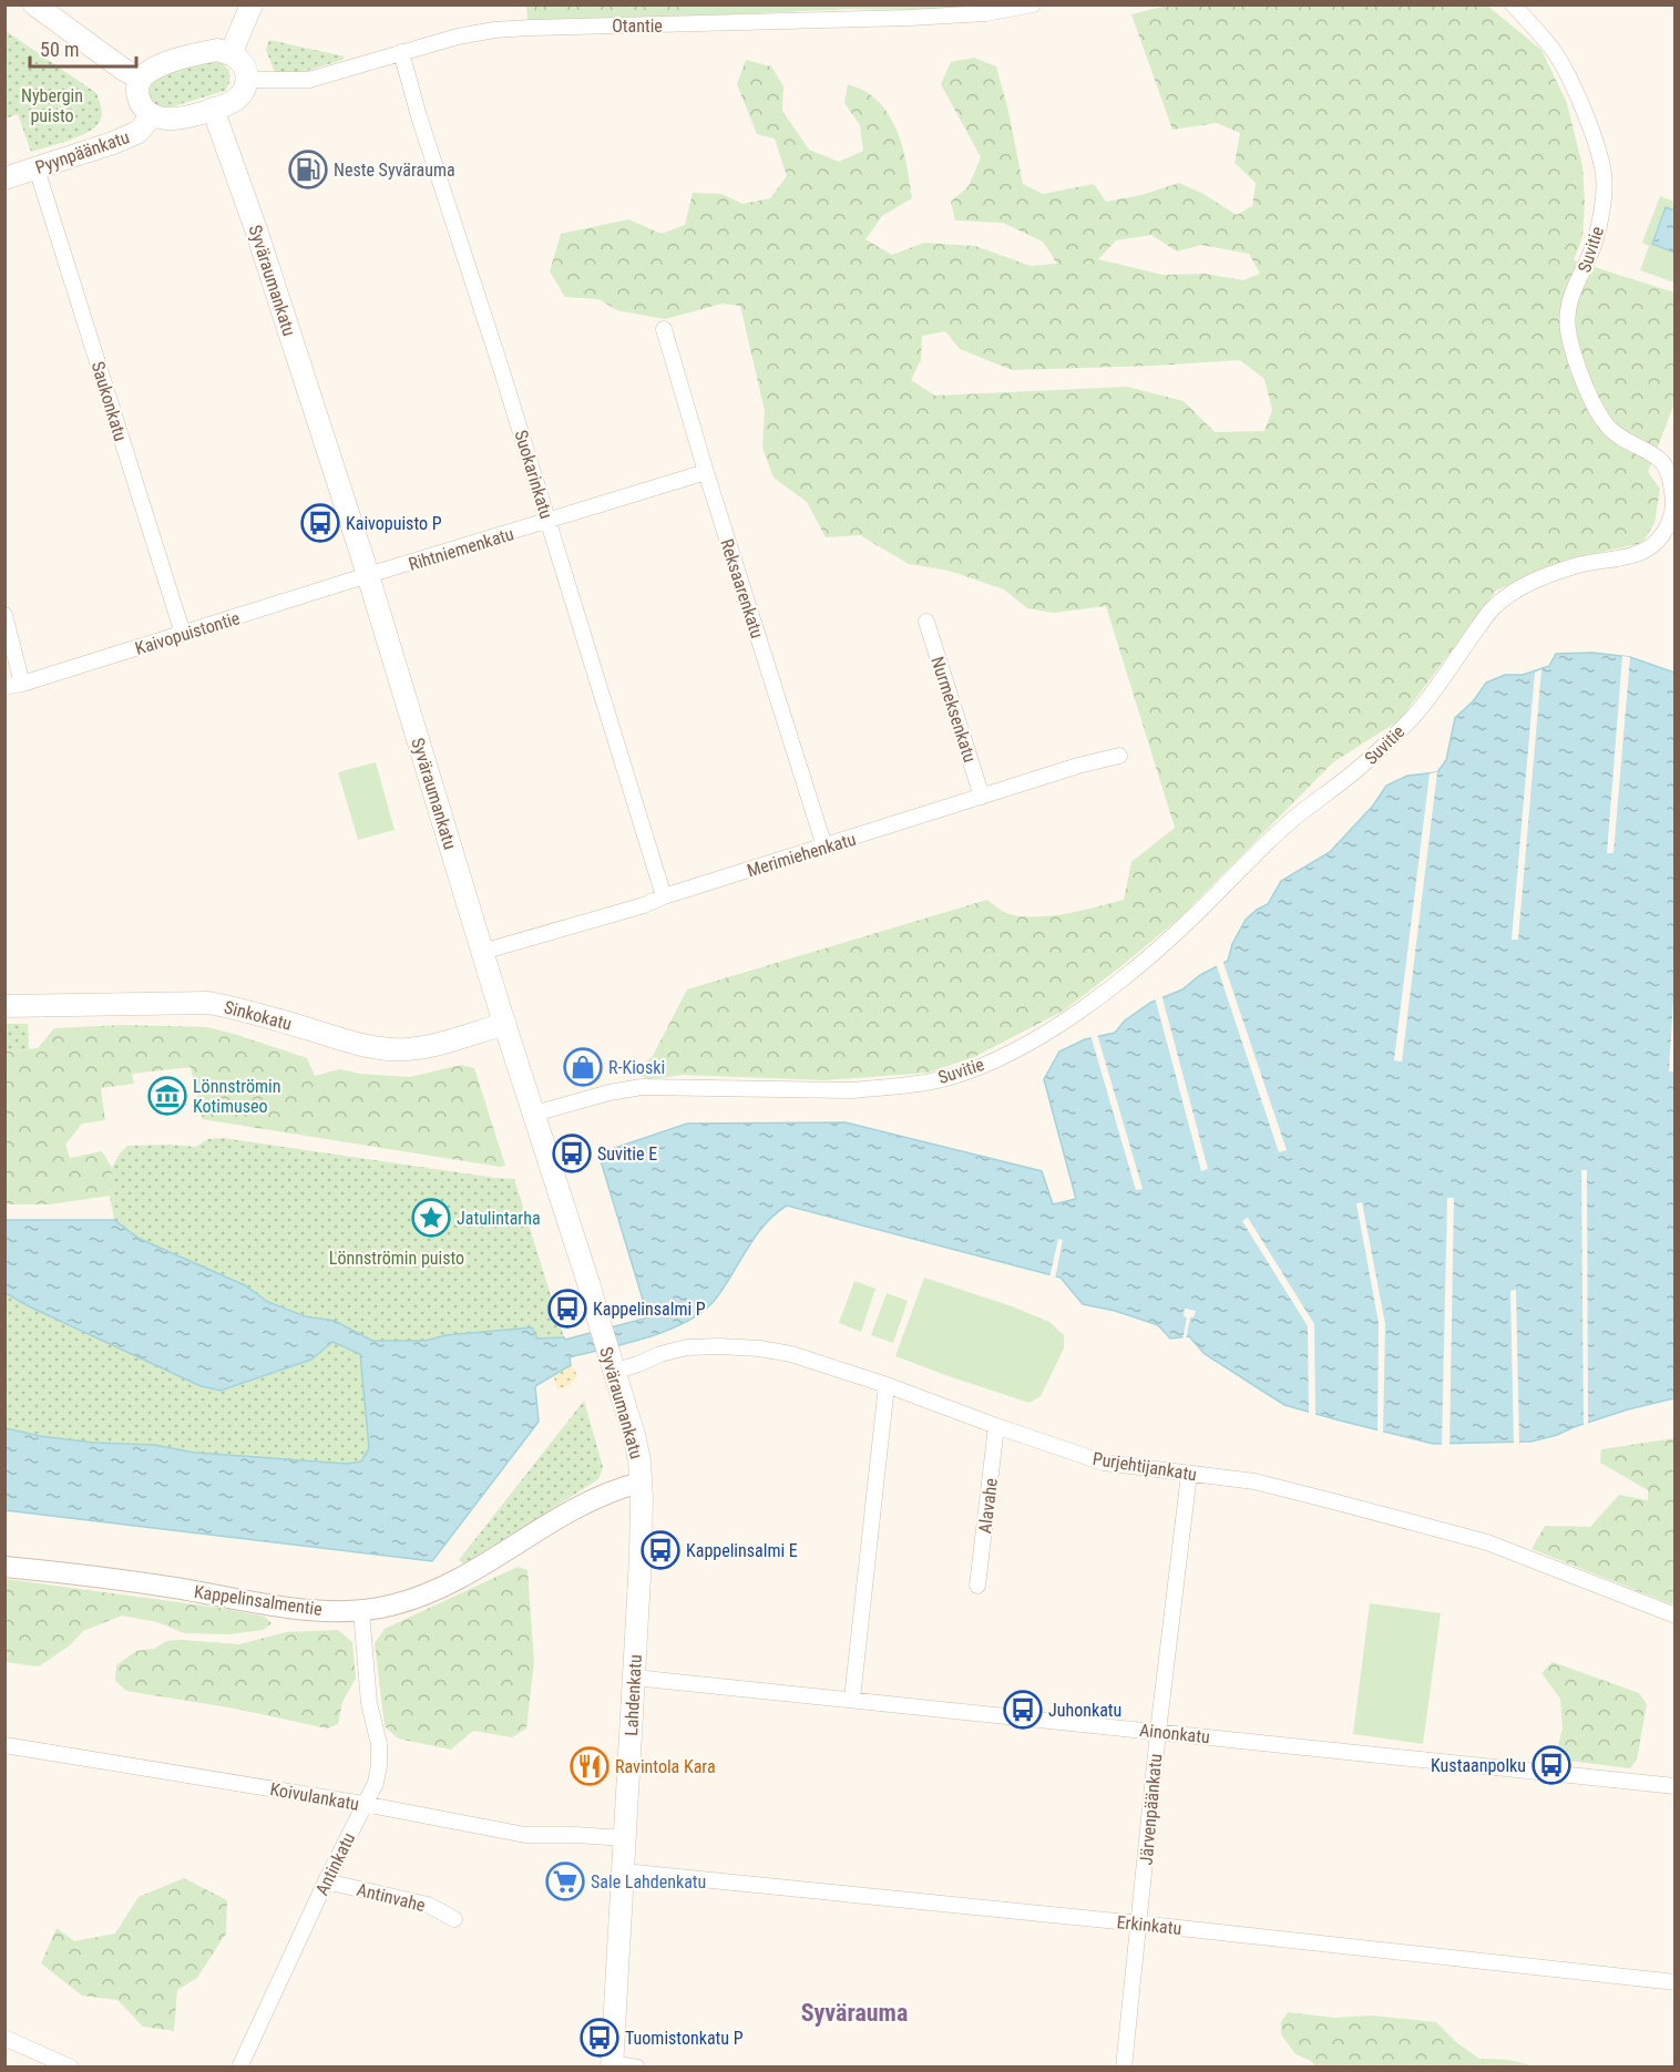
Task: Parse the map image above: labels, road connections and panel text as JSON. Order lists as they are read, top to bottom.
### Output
{
  "streets": {
    "main road": [
      "Pyynpäänkatu",
      "Syväraumankatu",
      "Sinkokatu",
      "Lahdenkatu"
    ],
    "street": [
      "Otantie",
      "Suvitie",
      "Saukonkatu",
      "Suokarinkatu",
      "Rihtniemenkatu",
      "Reksaarenkatu",
      "Kaivopuistontie",
      "Nurmeksenkatu",
      "Merimiehenkatu",
      "Purjehtijankatu",
      "Alavahe",
      "Kappelinsalmentie",
      "Ainonkatu",
      "Koivulankatu",
      "Järvenpäänkatu",
      "Antinkatu",
      "Antinvahe",
      "Erkinkatu"
    ]
  },
  "crossings": [
    ["Otantie", "Suokarinkatu"],
    ["Pyynpäänkatu", "Saukonkatu"],
    ["Suvitie", "Syväraumankatu"],
    ["Syväraumankatu", "Rihtniemenkatu"],
    ["Syväraumankatu", "Kaivopuistontie"],
    ["Syväraumankatu", "Merimiehenkatu"],
    ["Syväraumankatu", "Sinkokatu"],
    ["Syväraumankatu", "Purjehtijankatu"],
    ["Syväraumankatu", "Kappelinsalmentie"],
    ["Syväraumankatu", "Lahdenkatu"],
    ["Saukonkatu", "Kaivopuistontie"],
    ["Suokarinkatu", "Rihtniemenkatu"],
    ["Suokarinkatu", "Merimiehenkatu"],
    ["Rihtniemenkatu", "Reksaarenkatu"],
    ["Rihtniemenkatu", "Kaivopuistontie"],
    ["Reksaarenkatu", "Merimiehenkatu"],
    ["Nurmeksenkatu", "Merimiehenkatu"],
    ["Purjehtijankatu", "Alavahe"],
    ["Purjehtijankatu", "Järvenpäänkatu"],
    ["Kappelinsalmentie", "Lahdenkatu"],
    ["Kappelinsalmentie", "Antinkatu"],
    ["Lahdenkatu", "Ainonkatu"],
    ["Lahdenkatu", "Koivulankatu"],
    ["Lahdenkatu", "Erkinkatu"],
    ["Ainonkatu", "Järvenpäänkatu"],
    ["Koivulankatu", "Antinkatu"],
    ["Järvenpäänkatu", "Erkinkatu"],
    ["Antinkatu", "Antinvahe"]
  ],
  "districts": ["Syvärauma"],
  "parks": ["Nybergin puisto", "Lönnströmin puisto"],
  "places": {
    "fuel station": ["Neste Syvärauma"],
    "bus stop": [
      "Kaivopuisto P",
      "Suvitie E",
      "Kappelinsalmi P",
      "Kappelinsalmi E",
      "Juhonkatu",
      "Kustaanpolku",
      "Tuomistonkatu P"
    ],
    "shop": ["R-Kioski"],
    "museum": ["Lönnströmin Kotimuseo"],
    "place": ["Jatulintarha"],
    "restaurant": ["Ravintola Kara"],
    "supermarket": ["Sale Lahdenkatu"]
  },
  "scale_bar": "50 m"
}
